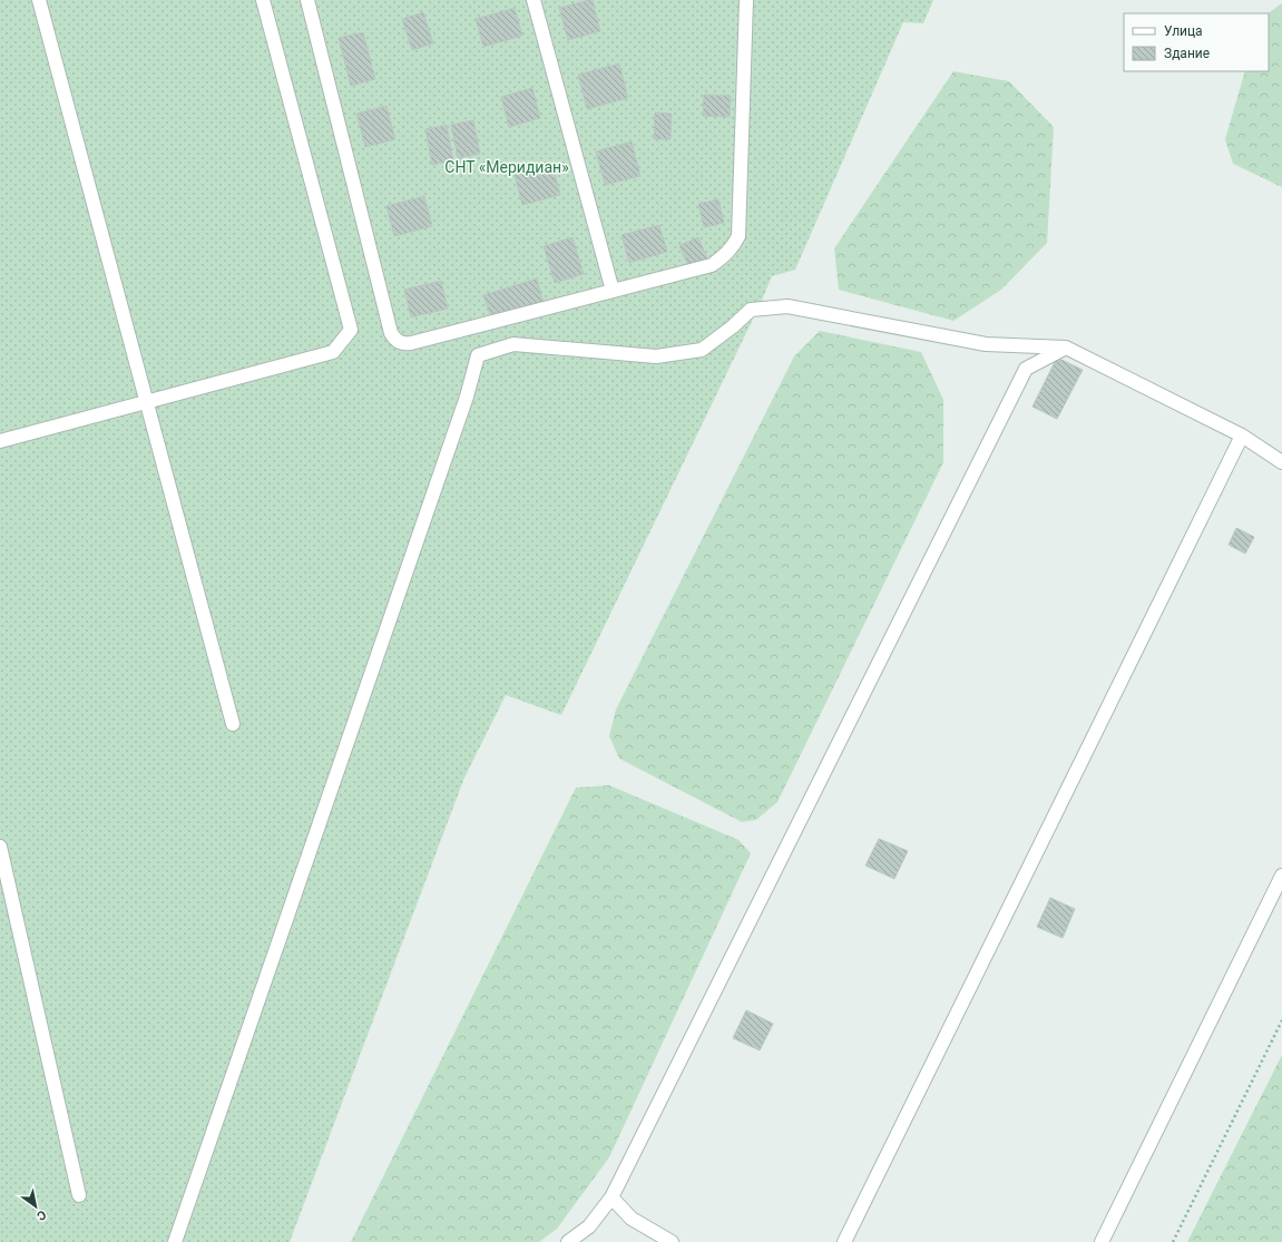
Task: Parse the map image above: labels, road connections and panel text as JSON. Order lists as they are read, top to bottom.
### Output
{
  "parks": ["СНТ «Меридиан»"],
  "legend": ["Улица", "Здание"],
  "north": "bottom right"
}
